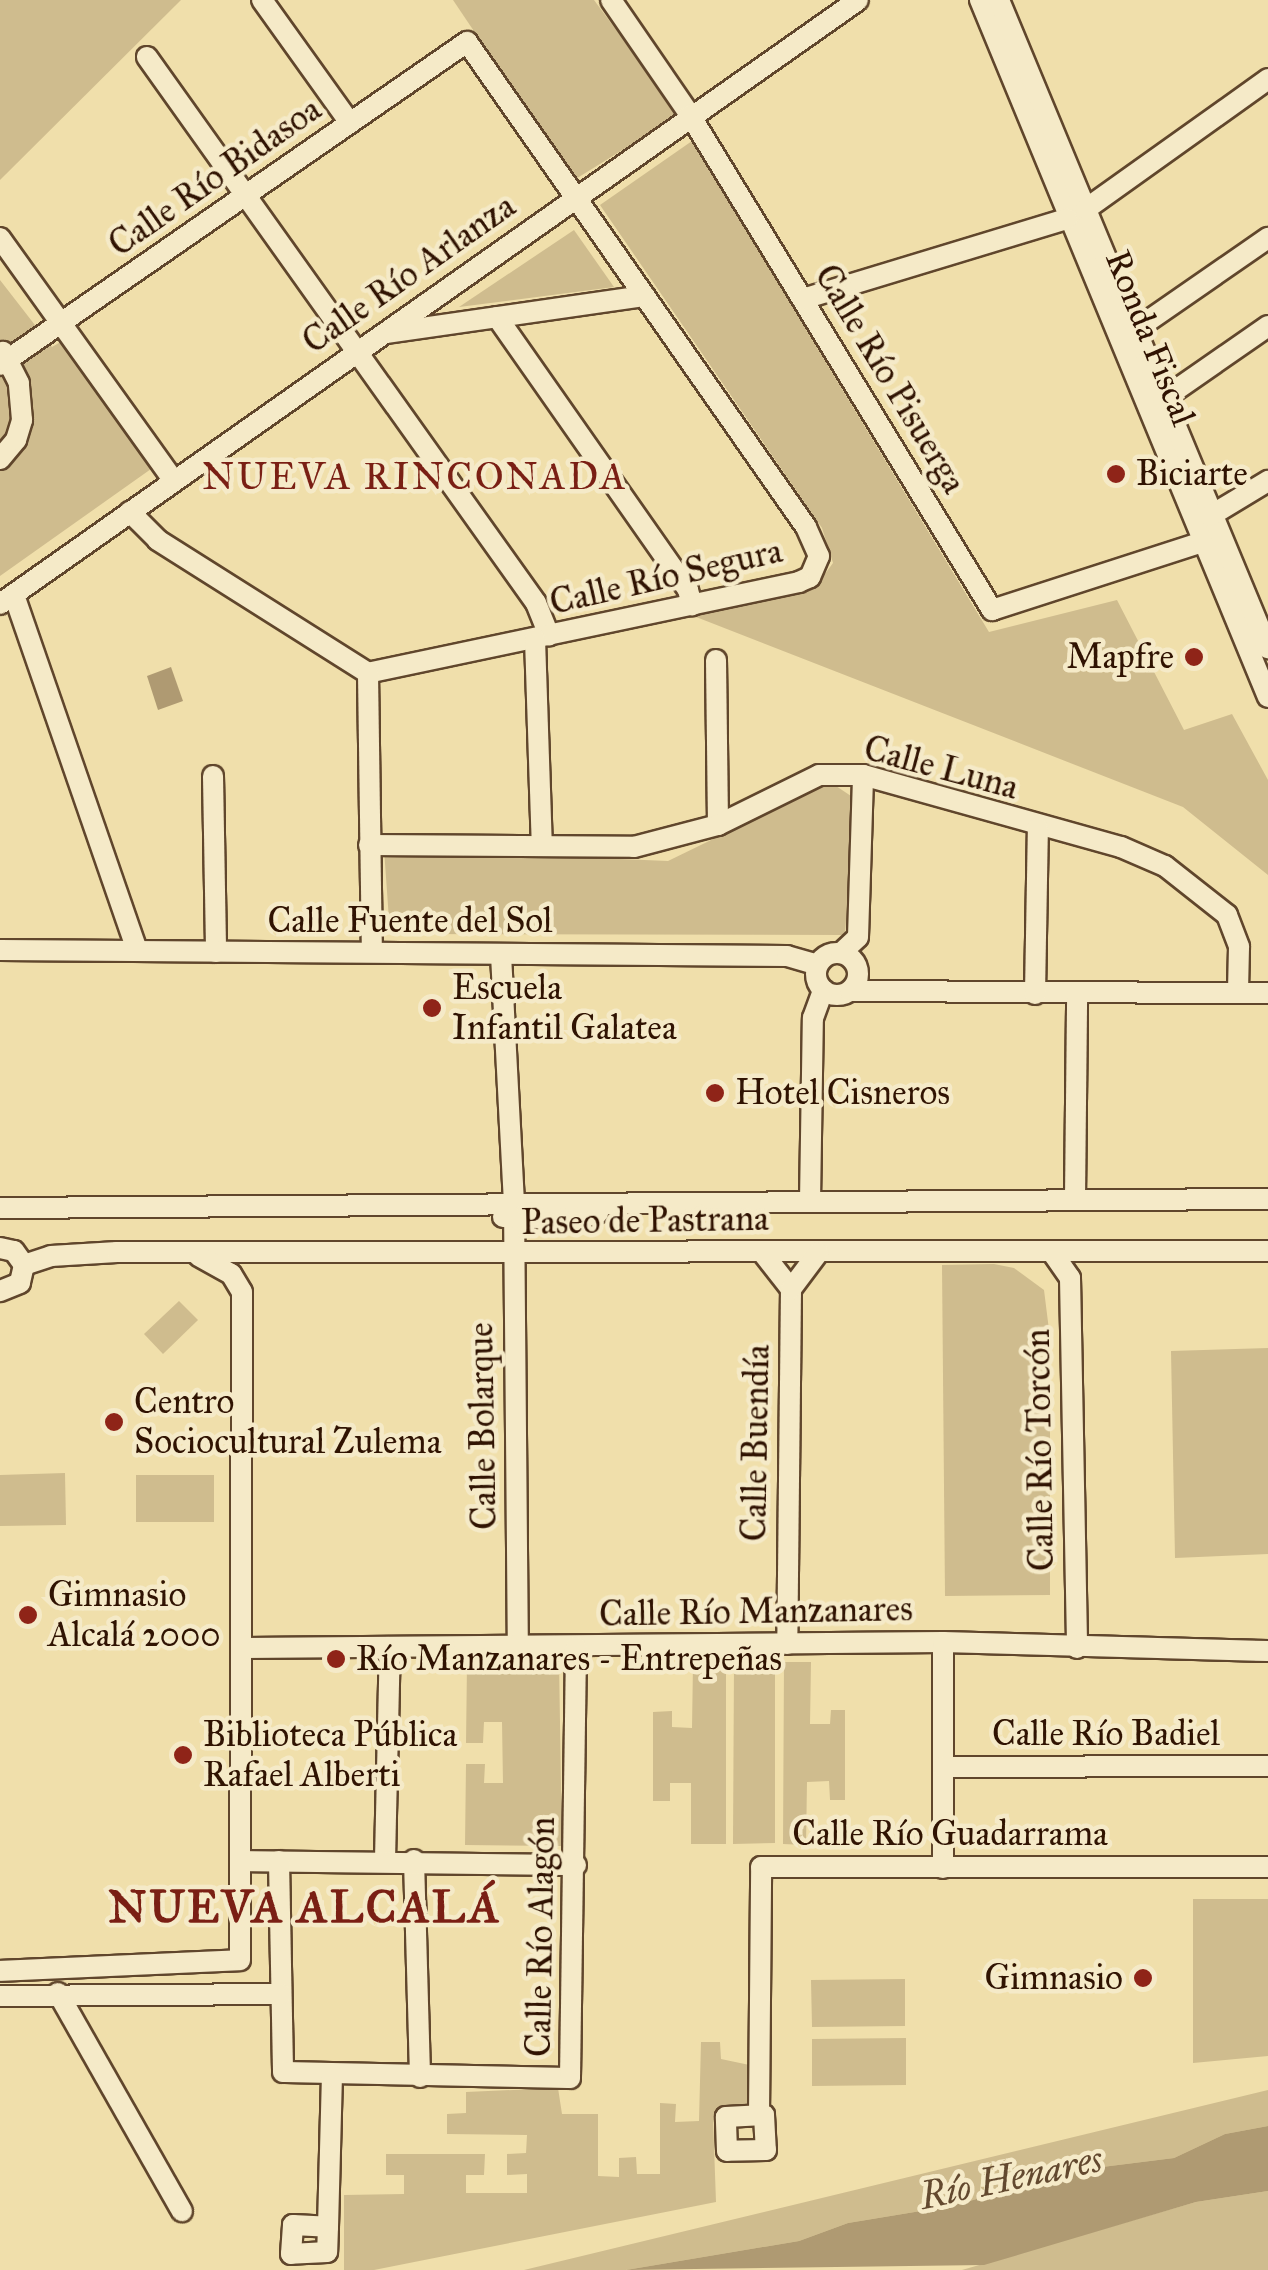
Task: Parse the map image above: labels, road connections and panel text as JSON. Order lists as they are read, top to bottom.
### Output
{
  "streets": {
    "street": [
      "Calle Río Bidasoa",
      "Calle Río Arlanza",
      "Ronda Fiscal",
      "Calle Río Pisuerga",
      "Calle Río Segura",
      "Calle Luna",
      "Calle Fuente del Sol",
      "Paseo de Pastrana",
      "Calle Bolarque",
      "Calle Buendía",
      "Calle Río Torcón",
      "Calle Río Manzanares",
      "Calle Río Badiel",
      "Calle Río Guadarrama",
      "Calle Río Alagón"
    ]
  },
  "crossings": [
    ["Calle Río Bidasoa", "Calle Río Segura"],
    ["Calle Río Arlanza", "Calle Río Pisuerga"],
    ["Calle Río Arlanza", "Calle Río Segura"],
    ["Ronda Fiscal", "Calle Río Pisuerga"],
    ["Calle Fuente del Sol", "Calle Bolarque"],
    ["Paseo de Pastrana", "Calle Bolarque"],
    ["Paseo de Pastrana", "Calle Río Torcón"],
    ["Calle Bolarque", "Calle Río Manzanares"],
    ["Calle Buendía", "Calle Río Manzanares"],
    ["Calle Río Torcón", "Calle Río Manzanares"],
    ["Calle Río Manzanares", "Calle Río Alagón"]
  ],
  "districts": ["NUEVA RINCONADA", "NUEVA ALCALÁ"],
  "water": ["Río Henares"],
  "places": [
    "Biciarte",
    "Mapfre",
    "Escuela Infantil Galatea",
    "Hotel Cisneros",
    "Centro Sociocultural Zulema",
    "Gimnasio Alcalá 2000",
    "Río Manzanares - Entrepeñas",
    "Biblioteca Pública Rafael Alberti",
    "Gimnasio"
  ]
}
